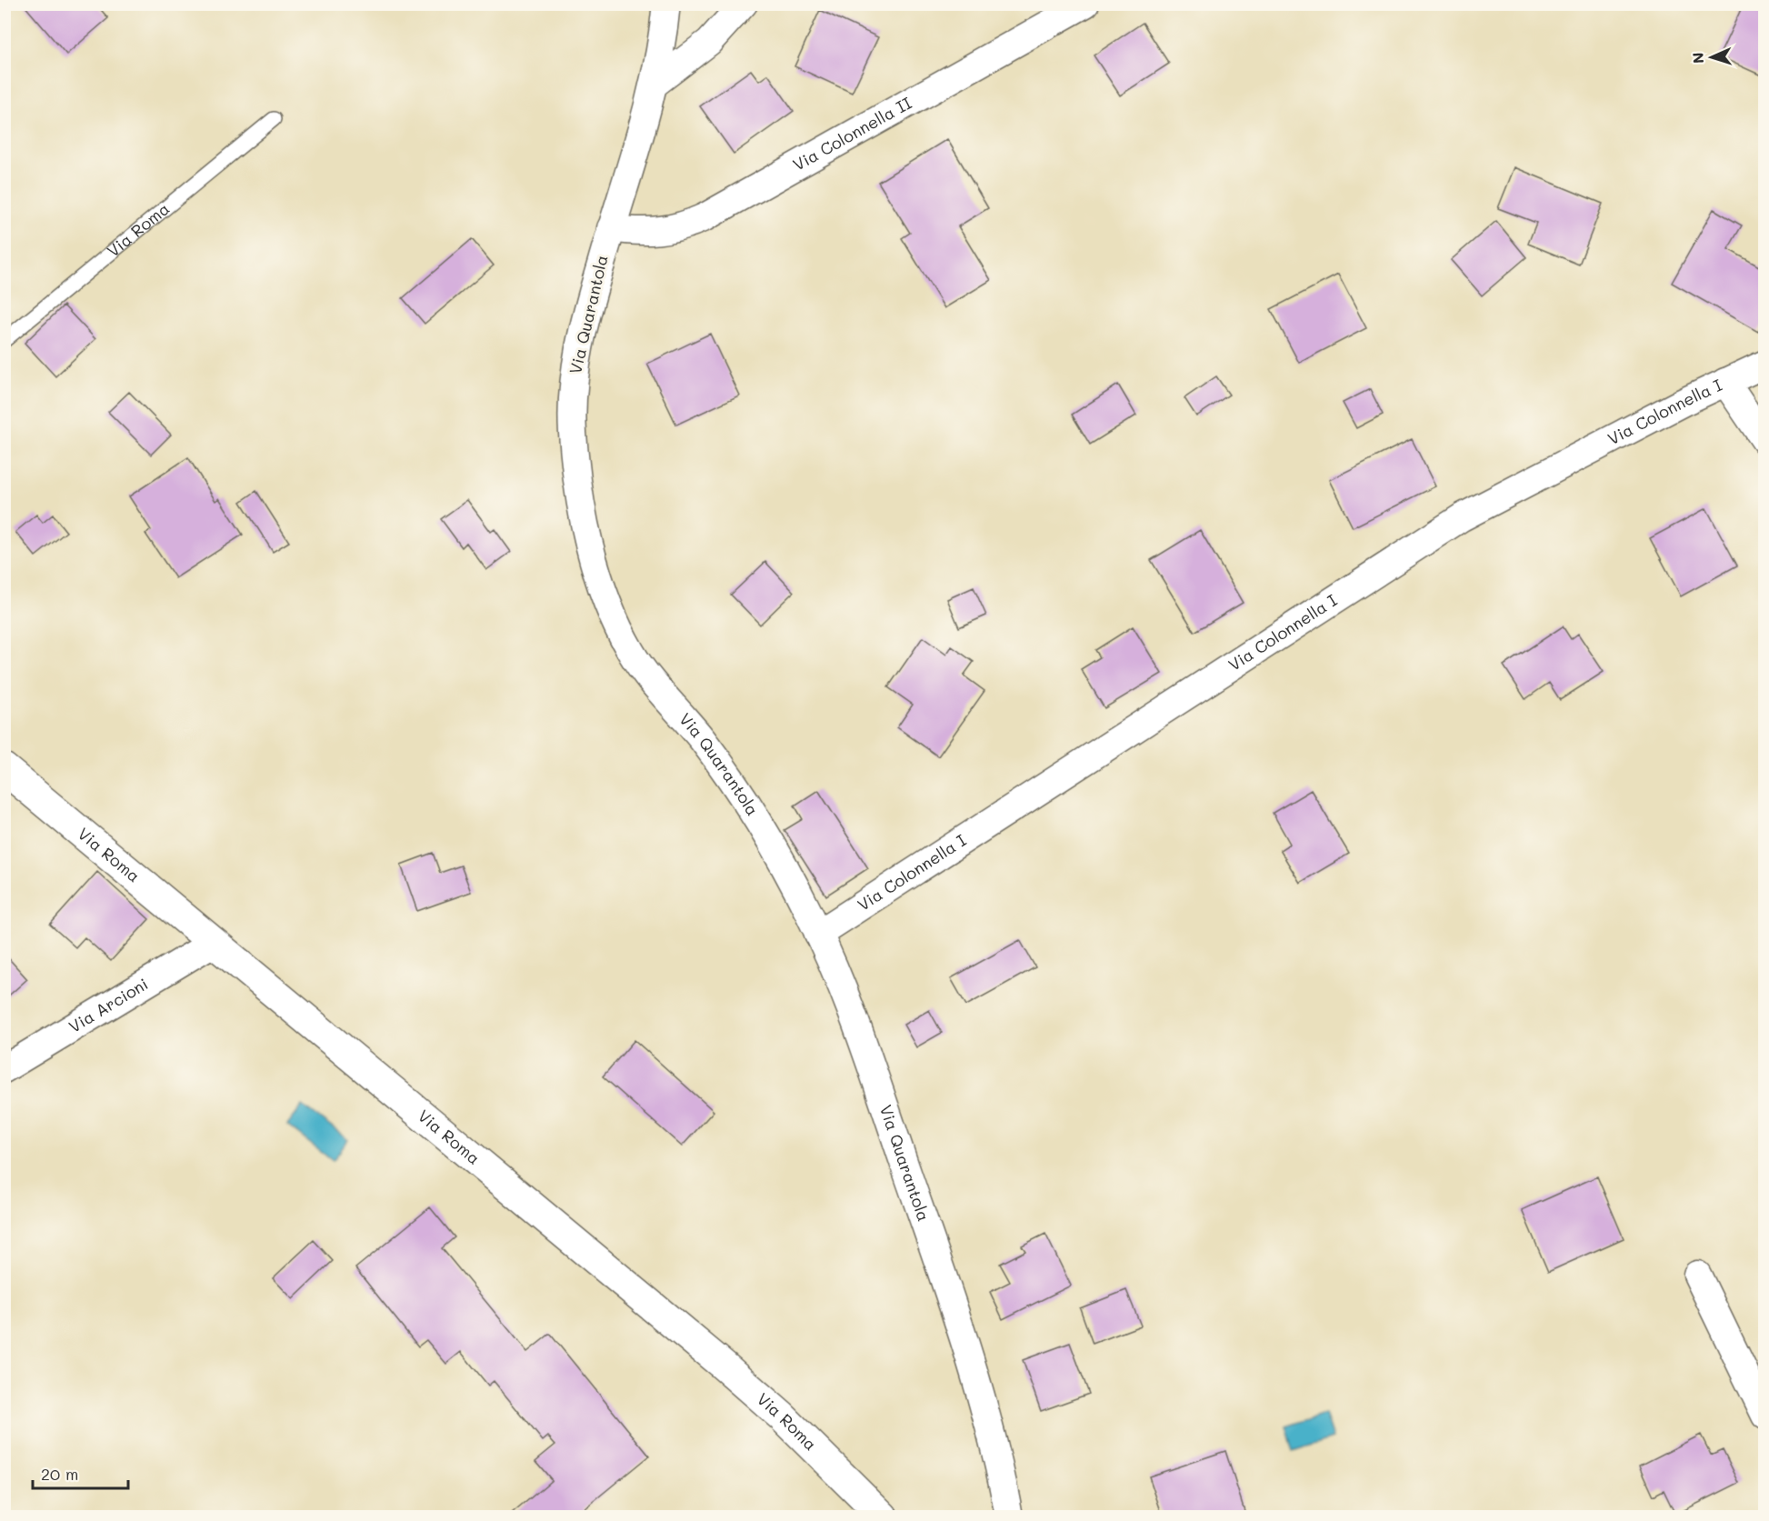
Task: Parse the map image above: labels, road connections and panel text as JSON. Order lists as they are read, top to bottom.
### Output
{
  "streets": {
    "main road": ["Via Roma"],
    "street": [
      "Via Colonnella II",
      "Via Quarantola",
      "Via Colonnella I",
      "Via Arcioni"
    ]
  },
  "crossings": [
    ["Via Colonnella II", "Via Quarantola"],
    ["Via Roma", "Via Arcioni"],
    ["Via Quarantola", "Via Colonnella I"]
  ],
  "scale_bar": "20 m",
  "north": "left"
}
